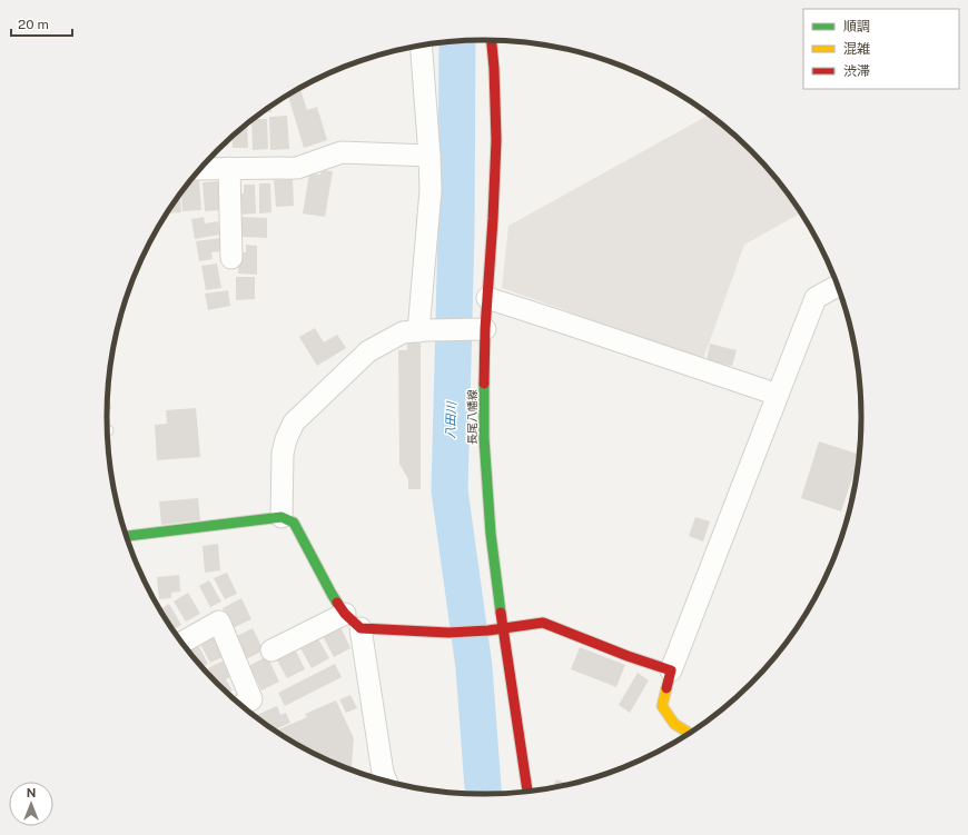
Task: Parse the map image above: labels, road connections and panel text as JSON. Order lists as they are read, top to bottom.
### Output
{
  "streets": {
    "main road": ["長尾八幡線"]
  },
  "water": ["八田川"],
  "legend": ["順調", "混雑", "渋滞"],
  "scale_bar": "20 m",
  "north": "top"
}
